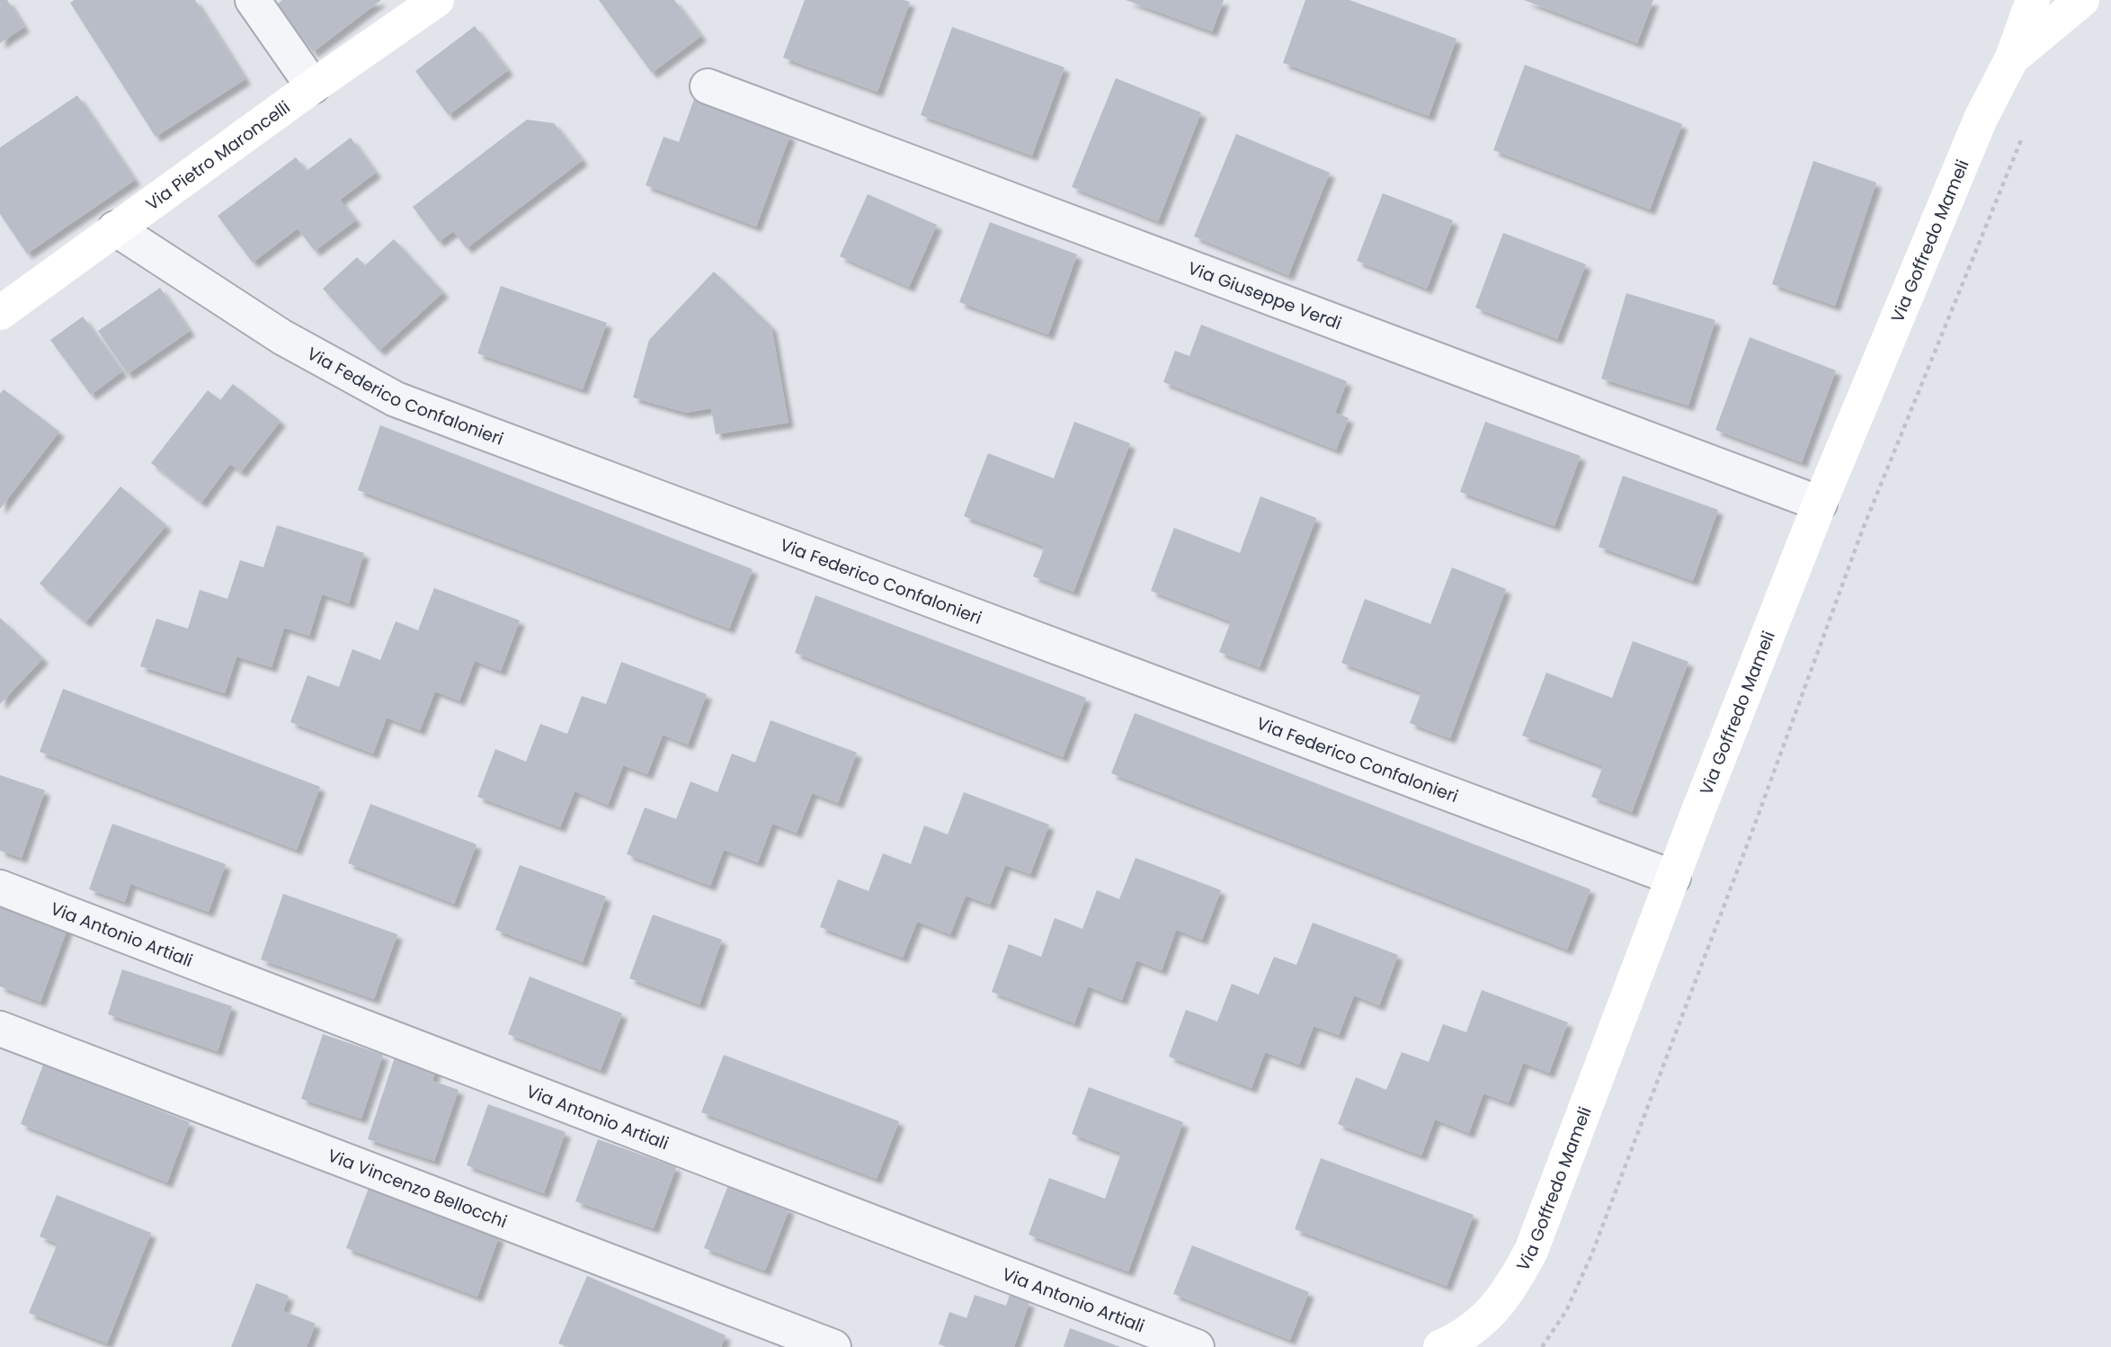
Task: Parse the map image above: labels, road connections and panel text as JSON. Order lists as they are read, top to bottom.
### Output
{
  "streets": {
    "street": [
      "Via Pietro Maroncelli",
      "Via Goffredo Mameli",
      "Via Giuseppe Verdi",
      "Via Federico Confalonieri",
      "Via Antonio Artiali",
      "Via Vincenzo Bellocchi"
    ]
  },
  "crossings": [
    ["Via Pietro Maroncelli", "Via Federico Confalonieri"],
    ["Via Goffredo Mameli", "Via Giuseppe Verdi"],
    ["Via Goffredo Mameli", "Via Federico Confalonieri"]
  ]
}
